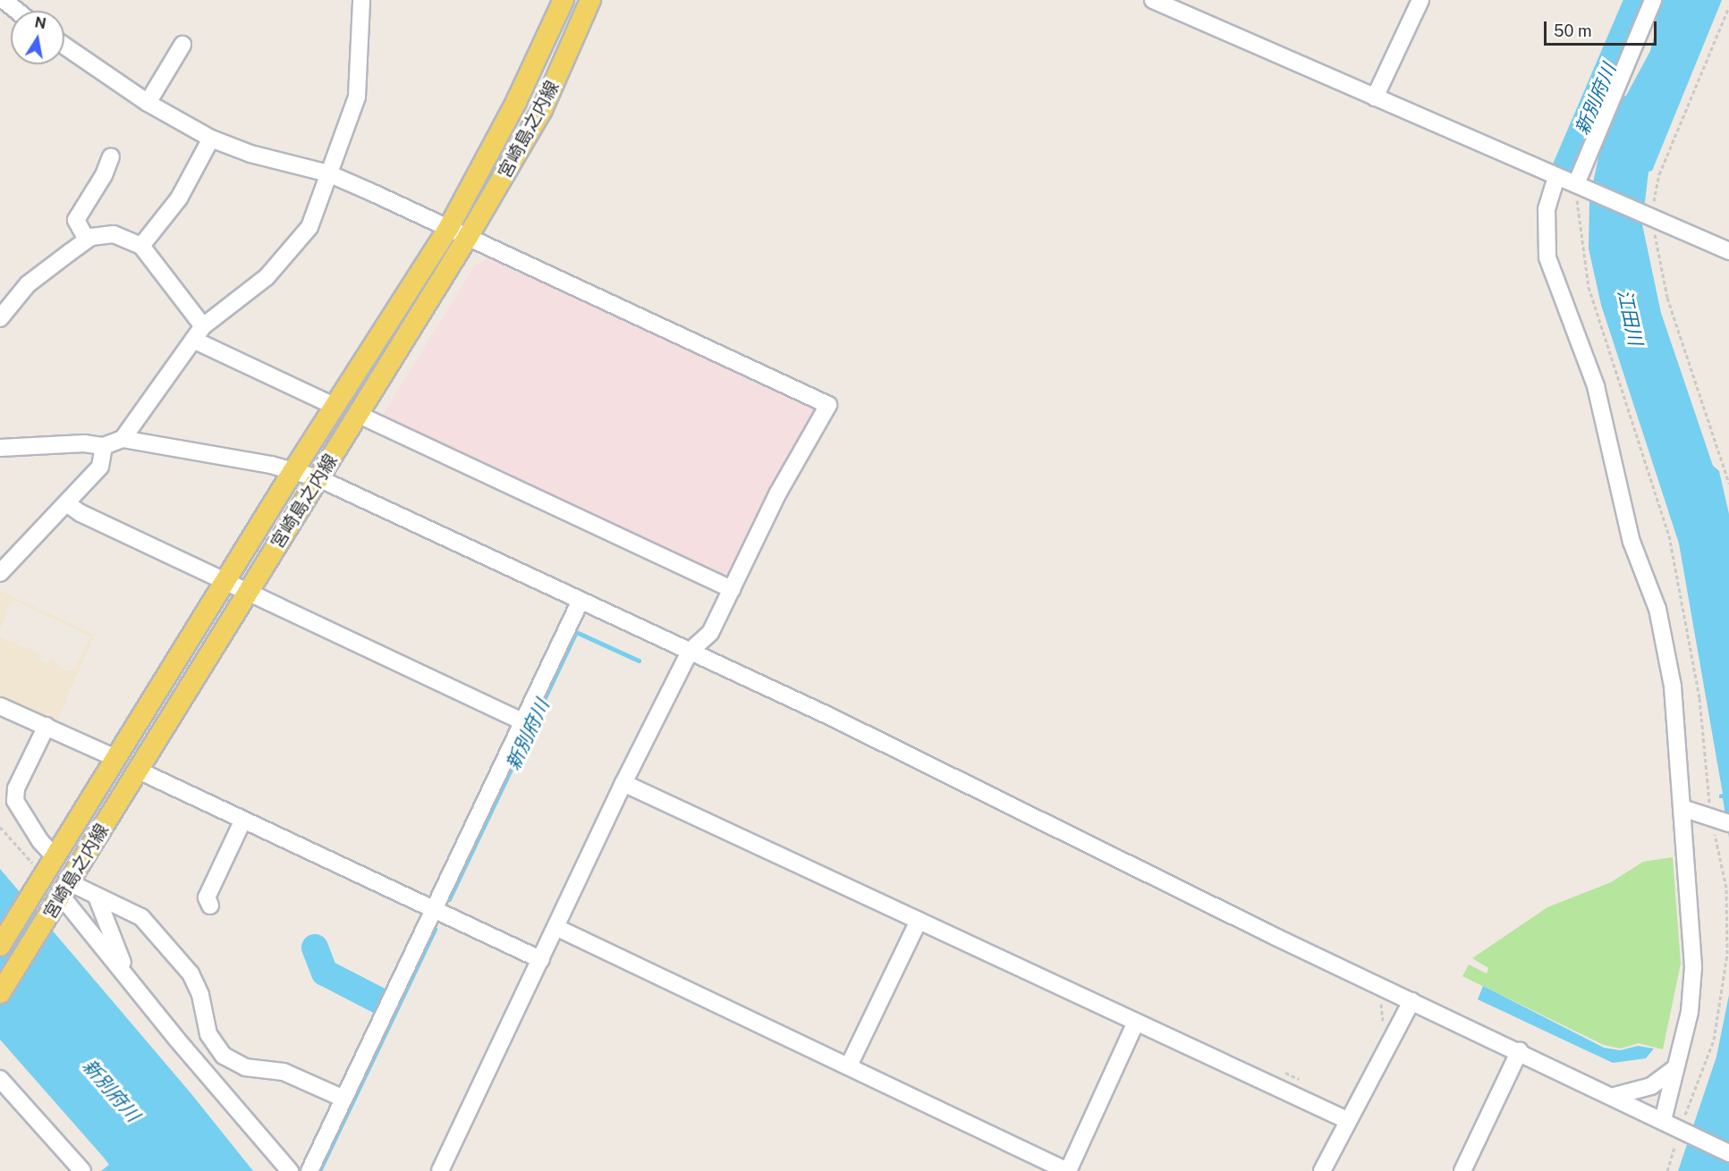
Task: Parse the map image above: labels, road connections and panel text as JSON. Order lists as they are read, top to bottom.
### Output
{
  "streets": {
    "main road": ["宮崎島之内線"]
  },
  "water": ["新別府川", "江田川"],
  "scale_bar": "50 m",
  "north": "top"
}
